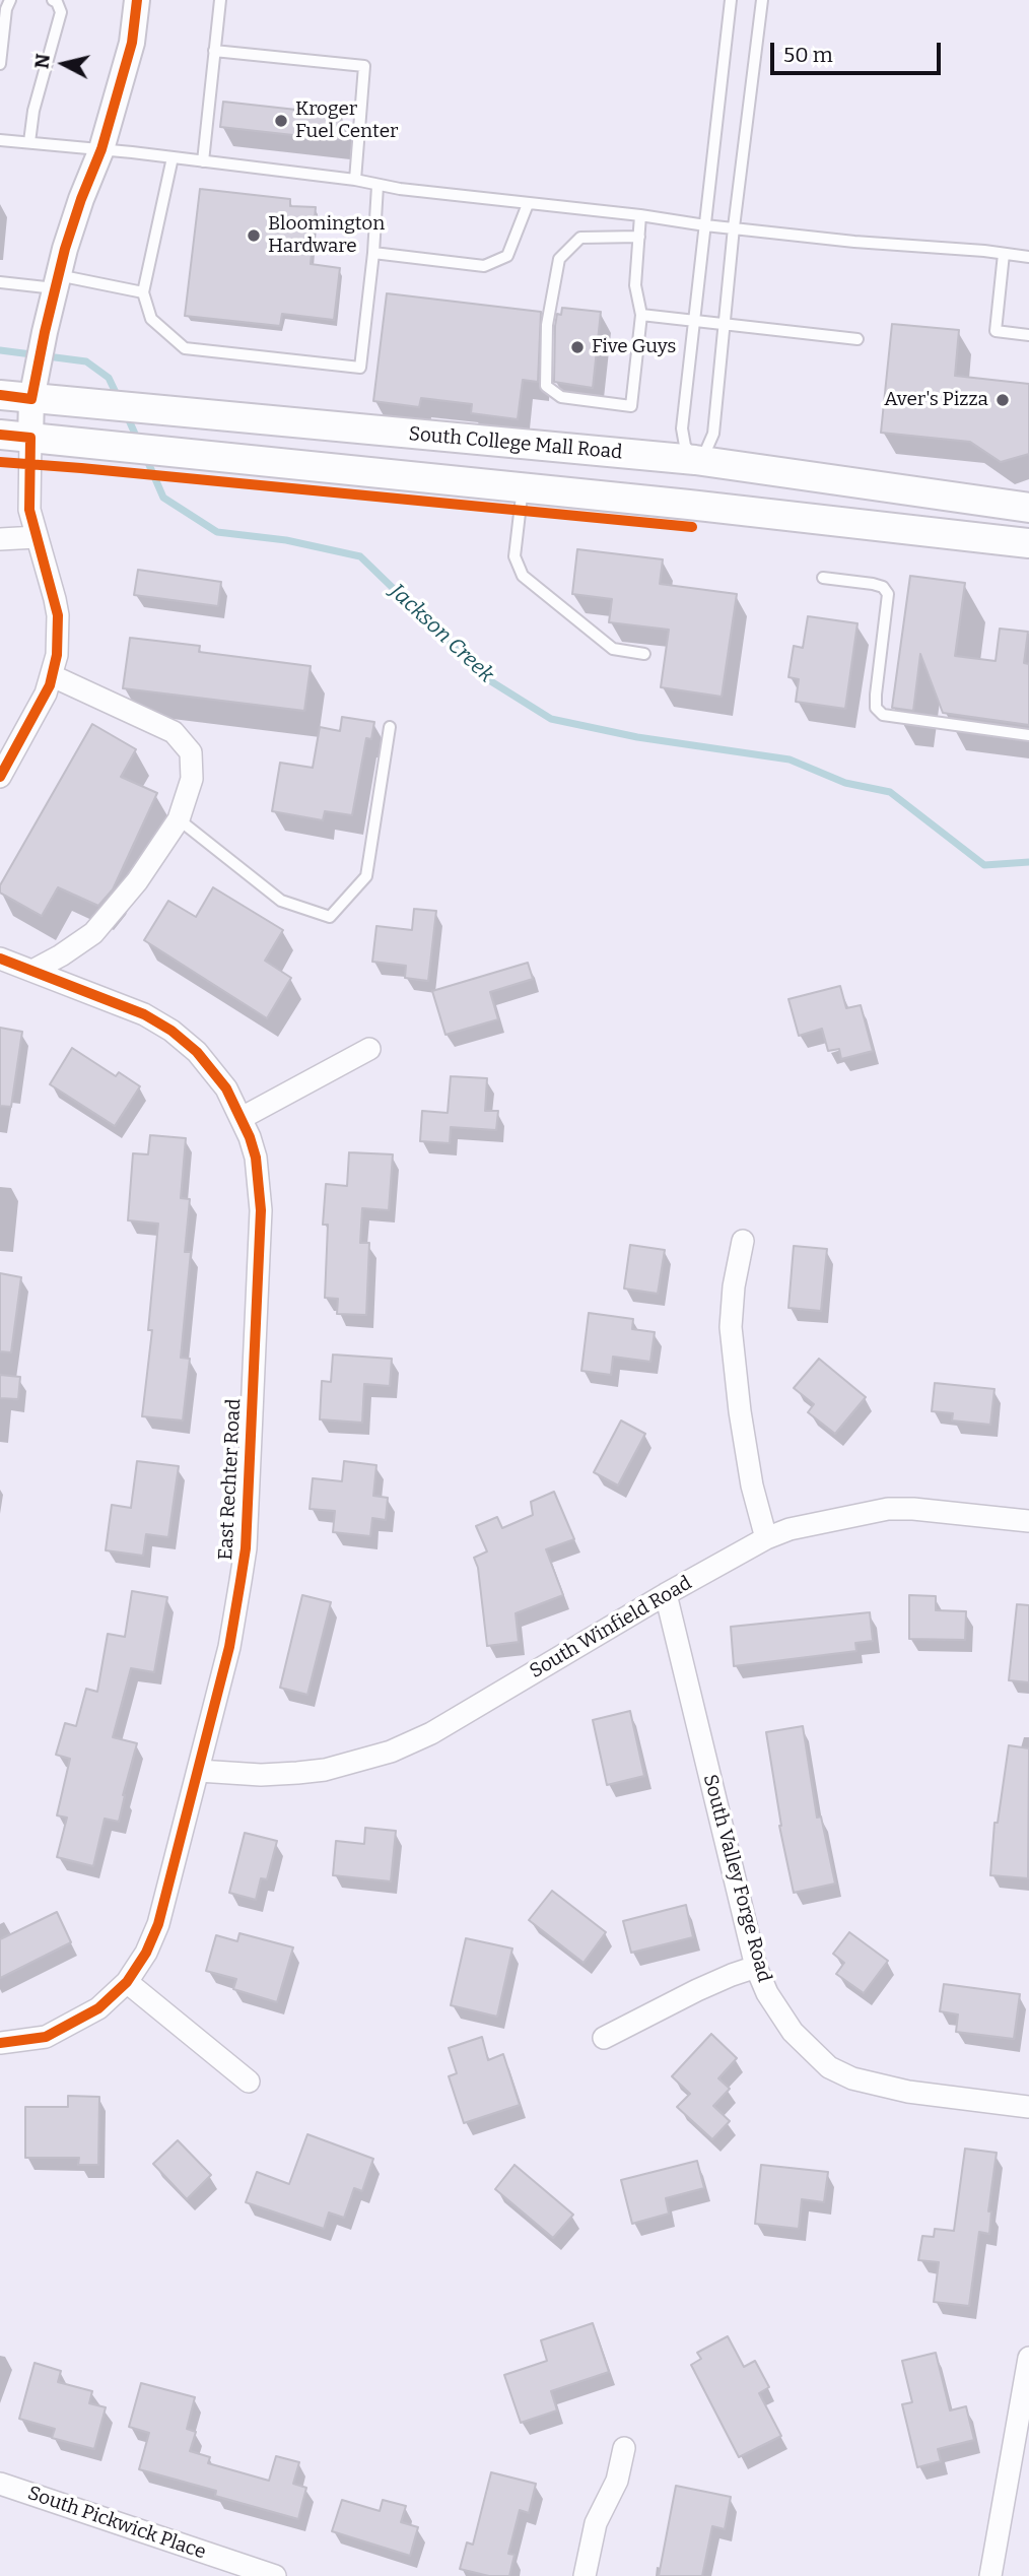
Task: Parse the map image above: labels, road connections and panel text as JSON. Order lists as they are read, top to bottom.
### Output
{
  "streets": {
    "main road": ["South College Mall Road"],
    "street": [
      "East Rechter Road",
      "South Winfield Road",
      "South Valley Forge Road",
      "South Pickwick Place"
    ]
  },
  "crossings": [
    ["East Rechter Road", "South Winfield Road"],
    ["South Winfield Road", "South Valley Forge Road"]
  ],
  "water": ["Jackson Creek"],
  "places": [
    "Kroger Fuel Center",
    "Bloomington Hardware",
    "Five Guys",
    "Aver's Pizza"
  ],
  "scale_bar": "50 m",
  "north": "left"
}
